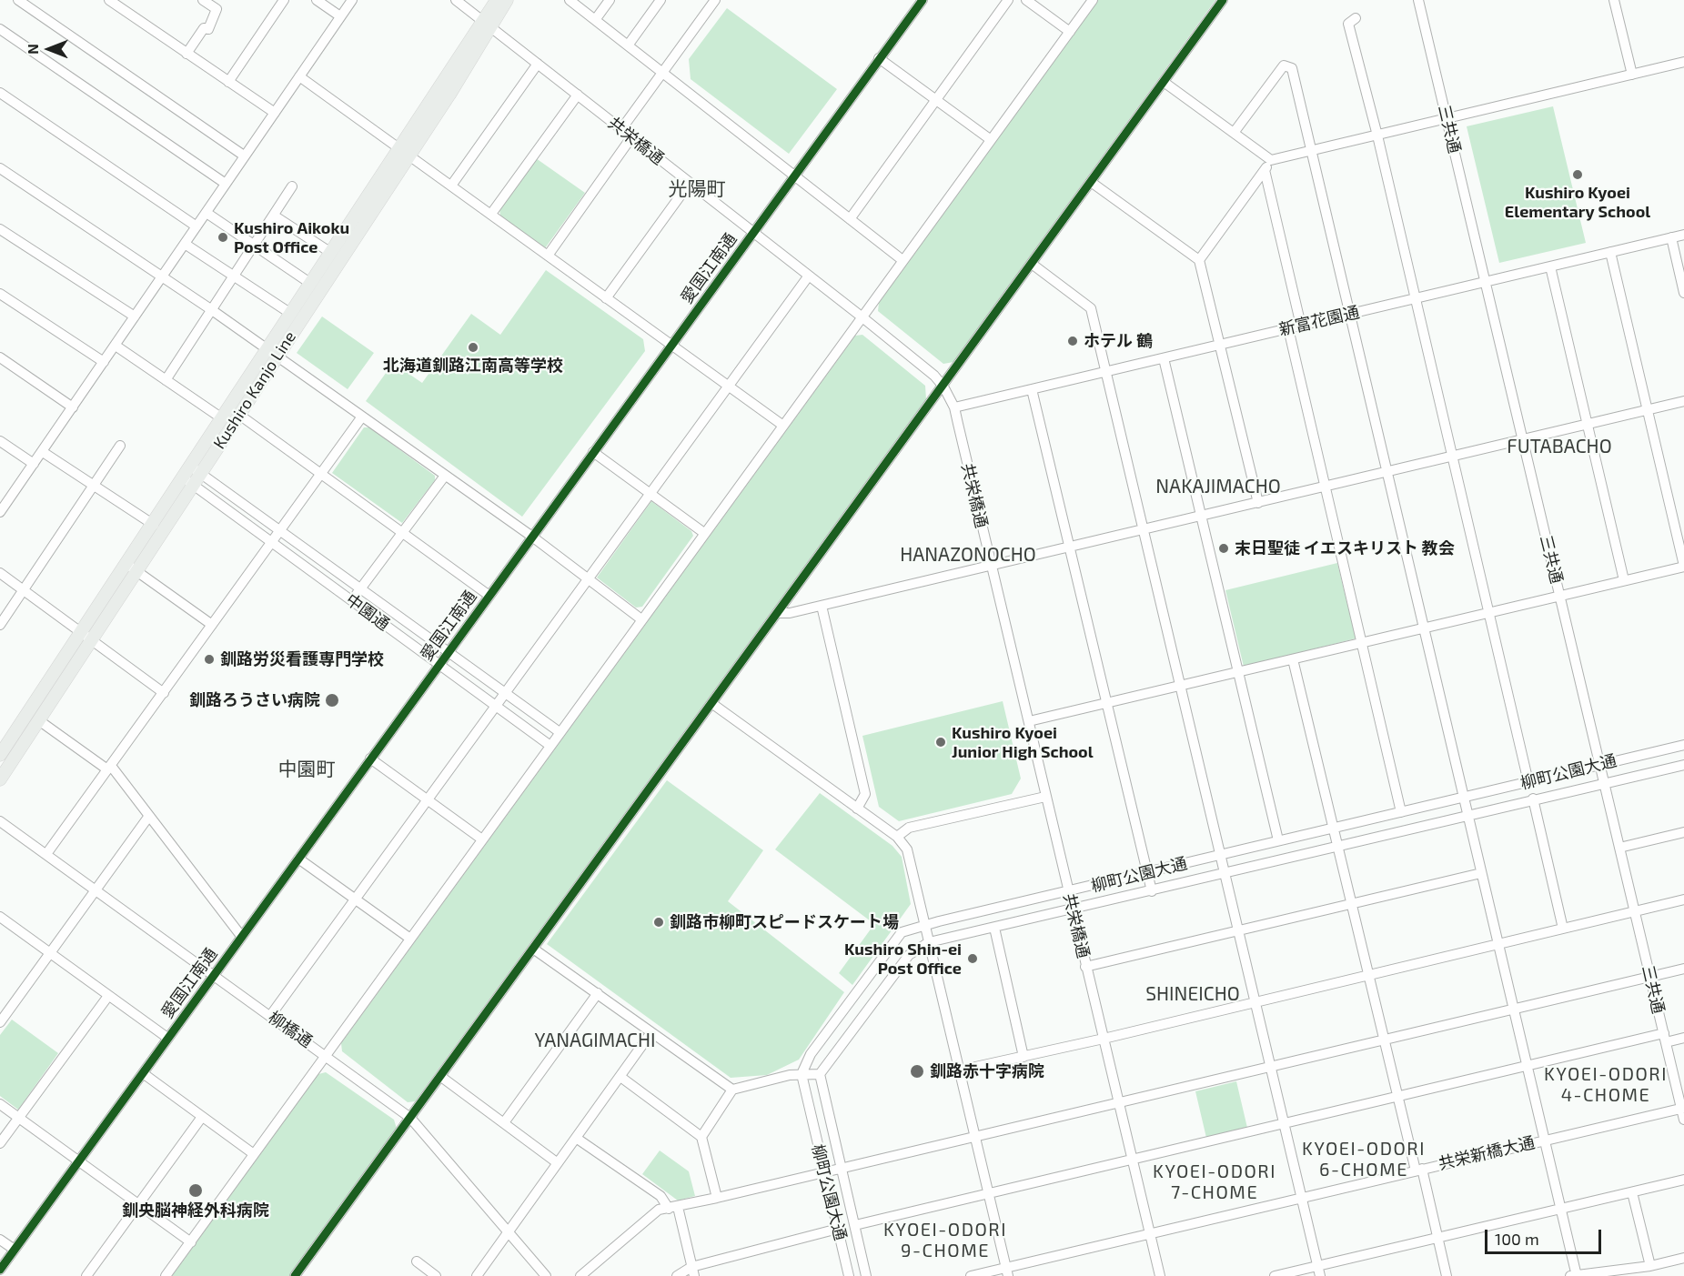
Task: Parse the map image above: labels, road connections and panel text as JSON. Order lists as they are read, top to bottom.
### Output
{
  "streets": {
    "main road": ["Kushiro Kanjo Line"],
    "street": [
      "三共通",
      "共栄橋通",
      "愛国江南通",
      "新富花園通",
      "中園通",
      "柳町公園大通",
      "柳橋通",
      "共栄新橋大通"
    ]
  },
  "crossings": [
    ["三共通", "新富花園通"],
    ["三共通", "柳町公園大通"],
    ["三共通", "共栄新橋大通"],
    ["共栄橋通", "愛国江南通"],
    ["共栄橋通", "新富花園通"],
    ["共栄橋通", "Kushiro Kanjo Line"],
    ["共栄橋通", "柳町公園大通"],
    ["共栄橋通", "共栄新橋大通"],
    ["愛国江南通", "中園通"],
    ["愛国江南通", "柳橋通"],
    ["Kushiro Kanjo Line", "中園通"]
  ],
  "districts": [
    "光陽町",
    "FUTABACHO",
    "NAKAJIMACHO",
    "HANAZONOCHO",
    "中園町",
    "SHINEICHO",
    "YANAGIMACHI",
    "KYOEI-ODORI 4-CHOME",
    "KYOEI-ODORI 6-CHOME",
    "KYOEI-ODORI 7-CHOME",
    "KYOEI-ODORI 9-CHOME"
  ],
  "places": [
    "Kushiro Kyoei Elementary School",
    "Kushiro Aikoku Post Office",
    "ホテル 鶴",
    "北海道釧路江南高等学校",
    "末日聖徒 イエスキリスト 教会",
    "釧路労災看護専門学校",
    "釧路ろうさい病院",
    "Kushiro Kyoei Junior High School",
    "釧路市柳町スピードスケート場",
    "Kushiro Shin-ei Post Office",
    "釧路赤十字病院",
    "釧央脳神経外科病院"
  ],
  "scale_bar": "100 m",
  "north": "left"
}
